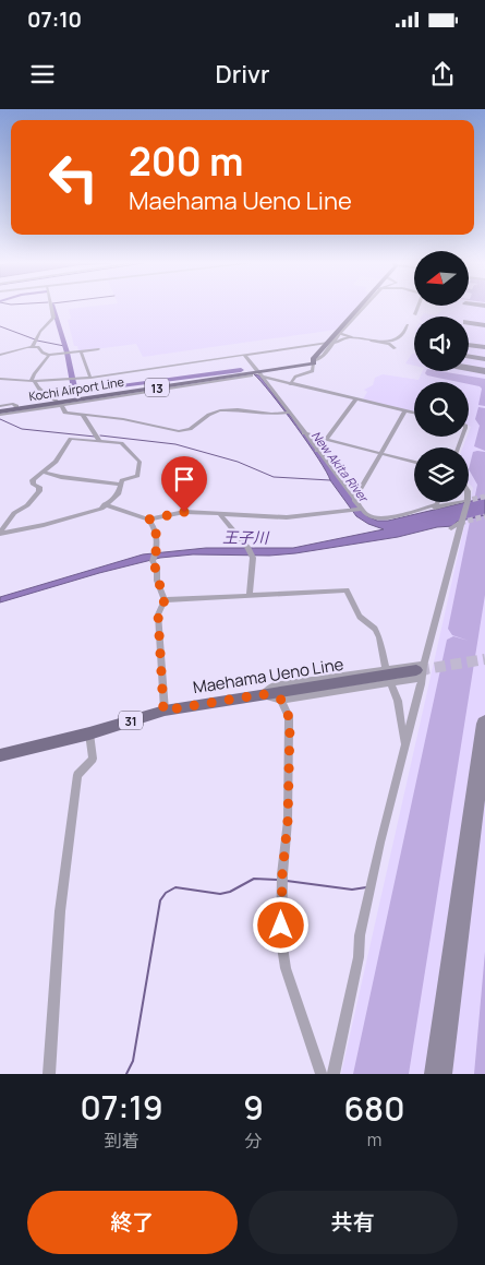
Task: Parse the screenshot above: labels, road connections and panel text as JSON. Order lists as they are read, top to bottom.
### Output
{
  "streets": {
    "main road": [
      "13",
      "Kochi Airport Line",
      "Maehama Ueno Line",
      "31"
    ]
  },
  "water": ["New Akita River", "王子川"],
  "north": "left",
  "page": {
    "status": "07:10",
    "header": "Drivr",
    "turn": ["200 m", "Maehama Ueno Line"],
    "eta": [
      "07:19",
      "到着",
      "9",
      "分",
      "680",
      "m"
    ],
    "buttons": ["終了", "共有"]
  }
}
